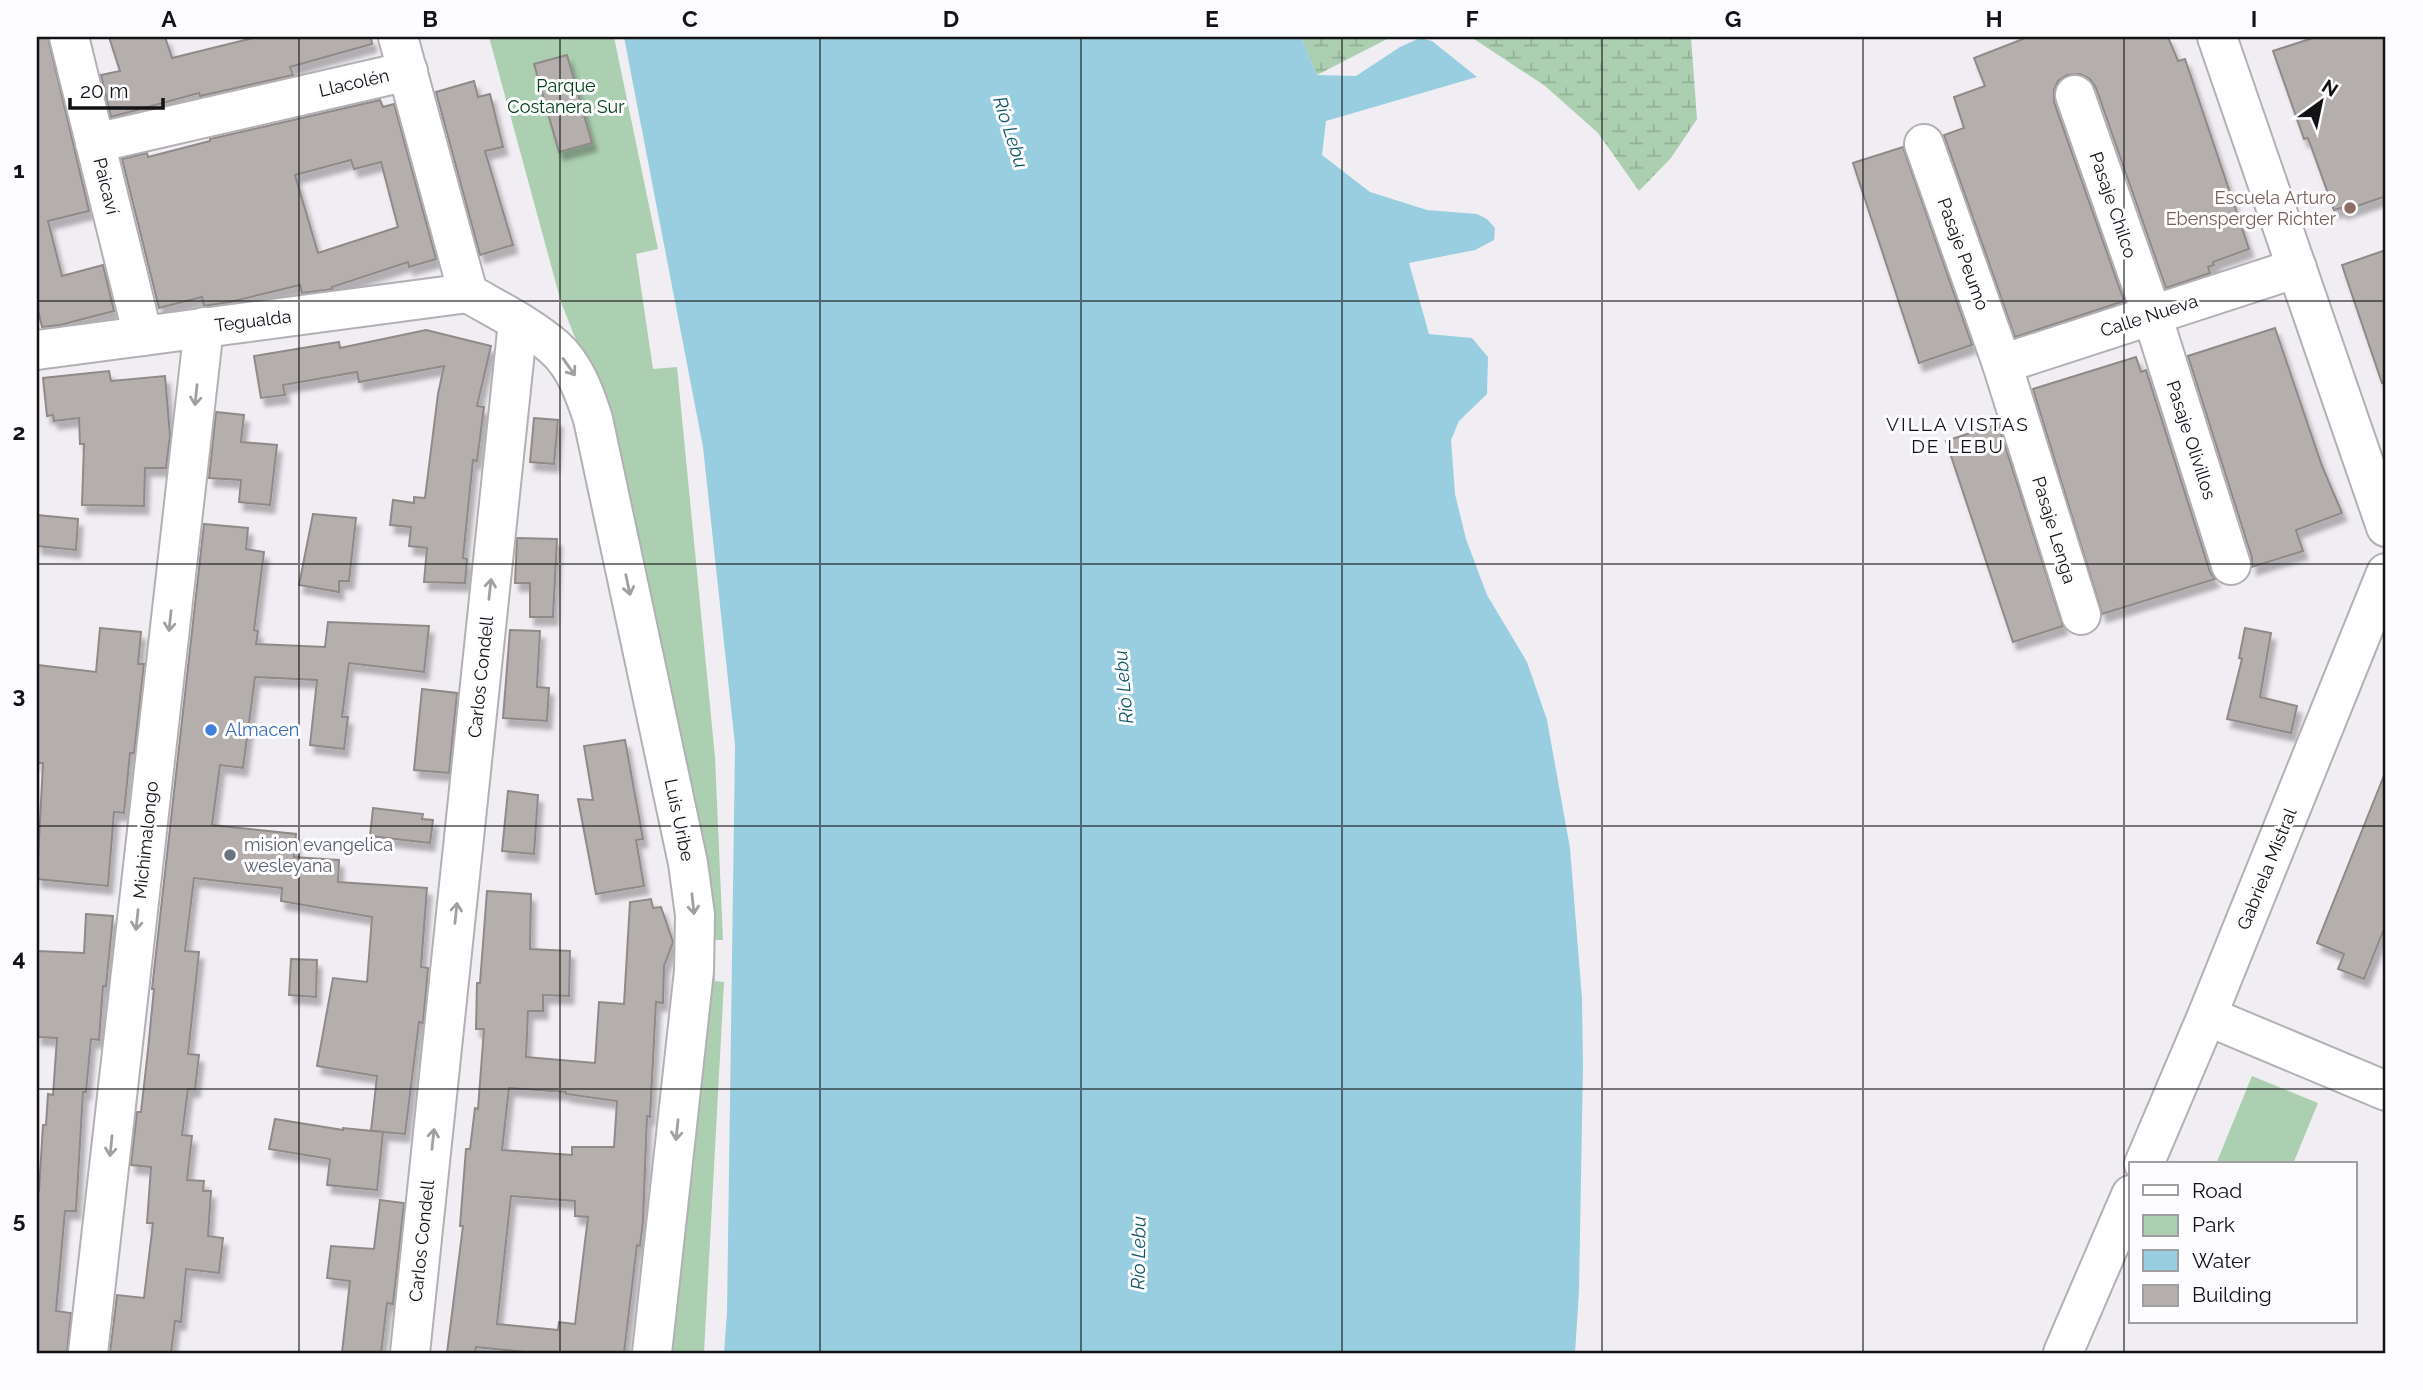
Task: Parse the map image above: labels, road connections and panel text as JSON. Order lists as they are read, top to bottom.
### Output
{
  "streets": {
    "street": [
      "Llacolén",
      "Paicaví",
      "Pasaje Chilco",
      "Pasaje Peumo",
      "Calle Nueva",
      "Tegualda",
      "Pasaje Olivillos",
      "Pasaje Lenga",
      "Carlos Condell",
      "Luis Uribe",
      "Michimalongo",
      "Gabriela Mistral"
    ]
  },
  "crossings": [
    ["Llacolén", "Paicaví"],
    ["Paicaví", "Tegualda"],
    ["Pasaje Chilco", "Calle Nueva"],
    ["Pasaje Chilco", "Pasaje Olivillos"],
    ["Pasaje Peumo", "Calle Nueva"],
    ["Pasaje Peumo", "Pasaje Lenga"],
    ["Calle Nueva", "Pasaje Olivillos"],
    ["Calle Nueva", "Pasaje Lenga"],
    ["Tegualda", "Michimalongo"],
    ["Carlos Condell", "Luis Uribe"]
  ],
  "one_way": ["Carlos Condell", "Luis Uribe", "Michimalongo"],
  "districts": ["VILLA VISTAS DE LEBU"],
  "water": ["Río Lebu"],
  "parks": ["Parque Costanera Sur"],
  "places": ["Escuela Arturo Ebensperger Richter", "Almacen", "mision evangelica wesleyana"],
  "legend": [
    "Road",
    "Park",
    "Water",
    "Building"
  ],
  "scale_bar": "20 m",
  "north": "top right",
  "grid": {
    "columns": [
      "A",
      "B",
      "C",
      "D",
      "E",
      "F",
      "G",
      "H",
      "I"
    ],
    "rows": [
      "1",
      "2",
      "3",
      "4",
      "5"
    ]
  }
}
